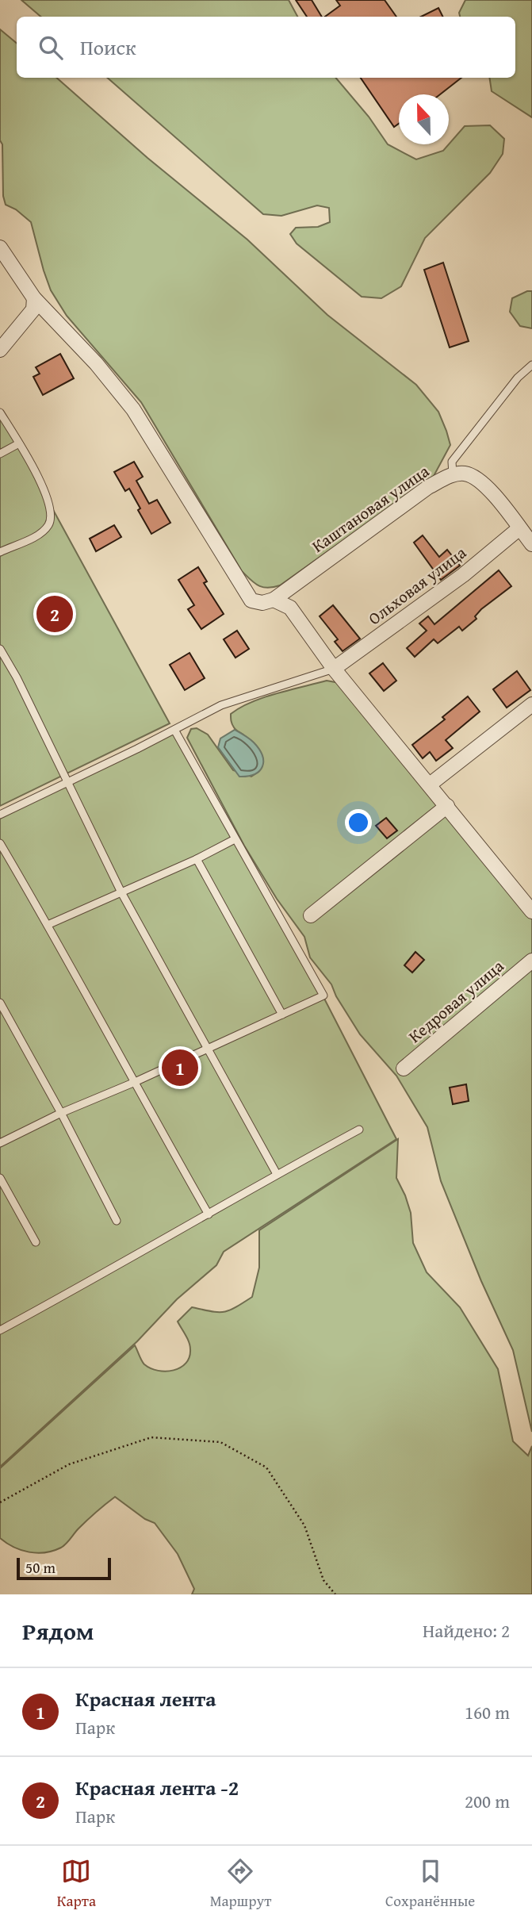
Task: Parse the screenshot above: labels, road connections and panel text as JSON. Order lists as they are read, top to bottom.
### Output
{
  "streets": {
    "street": ["Каштановая улица", "Ольховая улица", "Кедровая улица"]
  },
  "crossings": [
    ["Каштановая улица", "Ольховая улица"]
  ],
  "scale_bar": "50 m",
  "north": "top",
  "page": {
    "search": "Поиск",
    "pins": ["2", "1"],
    "scale": "50 m",
    "heading": ["Рядом", "Найдено: 2"],
    "list": [
      {
        "mark": "1",
        "name": "Красная лента",
        "note": "Парк",
        "value": "160 m"
      },
      {
        "mark": "2",
        "name": "Красная лента -2",
        "note": "Парк",
        "value": "200 m"
      }
    ],
    "nav": ["Карта", "Маршрут", "Сохранённые"]
  }
}
